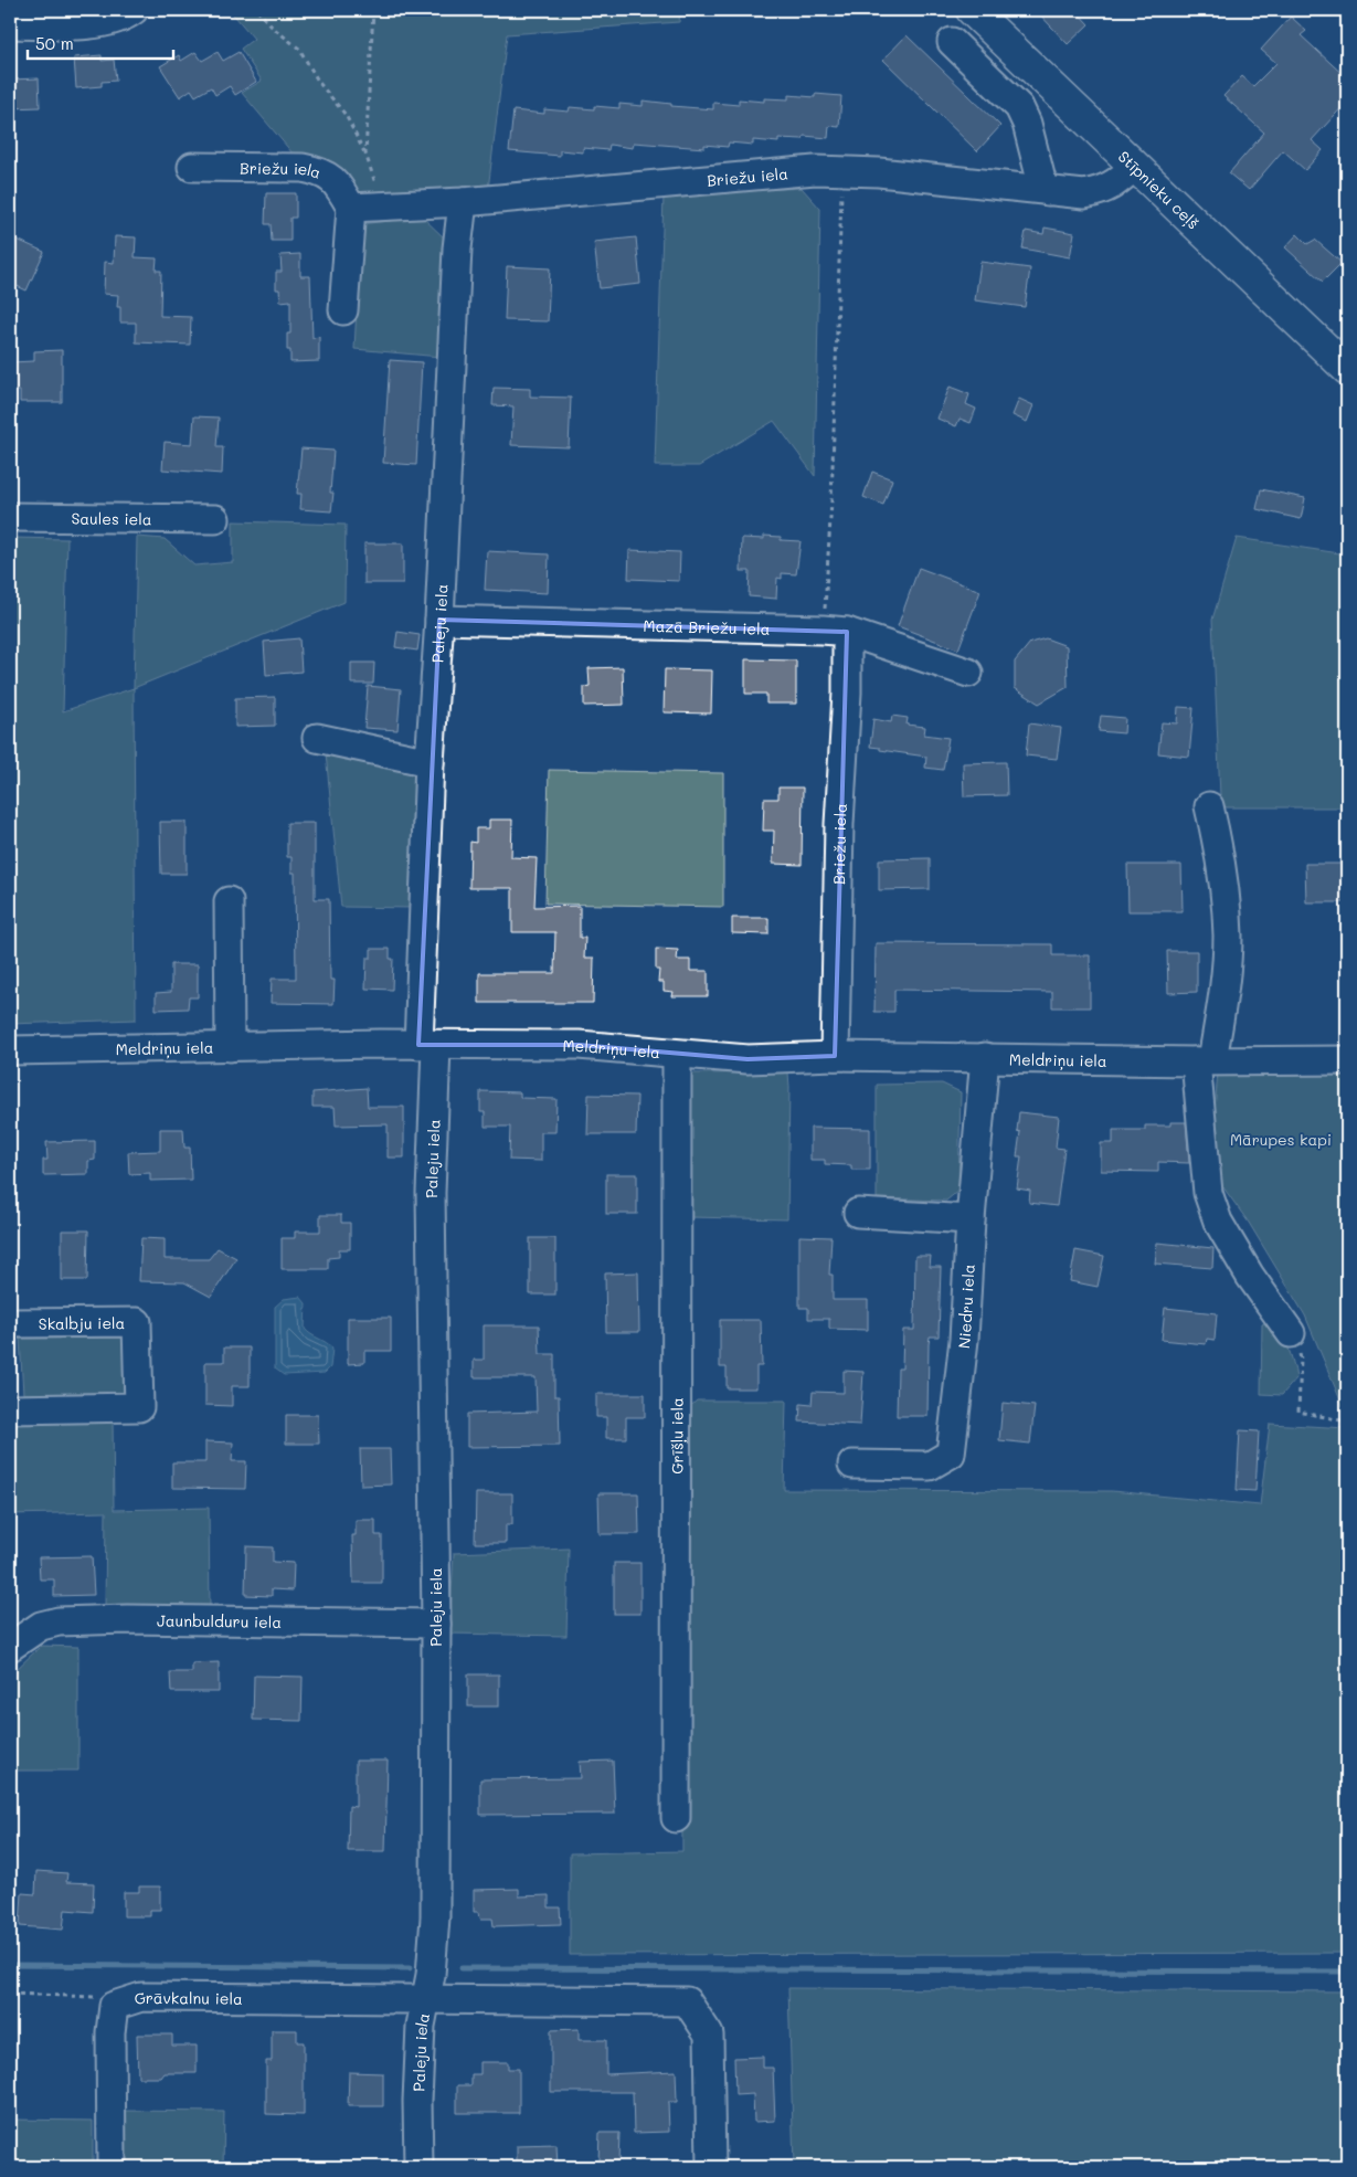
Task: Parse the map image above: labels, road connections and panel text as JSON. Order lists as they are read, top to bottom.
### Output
{
  "streets": {
    "main road": ["Stīpnieku ceļš"],
    "street": [
      "Briežu iela",
      "Saules iela",
      "Paleju iela",
      "Mazā Briežu iela",
      "Meldriņu iela",
      "Niedru iela",
      "Skalbju iela",
      "Grīšļu iela",
      "Jaunbulduru iela",
      "Grāvkalnu iela"
    ]
  },
  "crossings": [
    ["Briežu iela", "Stīpnieku ceļš"],
    ["Briežu iela", "Paleju iela"],
    ["Briežu iela", "Mazā Briežu iela"],
    ["Briežu iela", "Meldriņu iela"],
    ["Paleju iela", "Mazā Briežu iela"],
    ["Paleju iela", "Meldriņu iela"],
    ["Paleju iela", "Jaunbulduru iela"],
    ["Paleju iela", "Grāvkalnu iela"],
    ["Meldriņu iela", "Niedru iela"],
    ["Meldriņu iela", "Grīšļu iela"]
  ],
  "parks": ["Mārupes kapi"],
  "scale_bar": "50 m"
}
